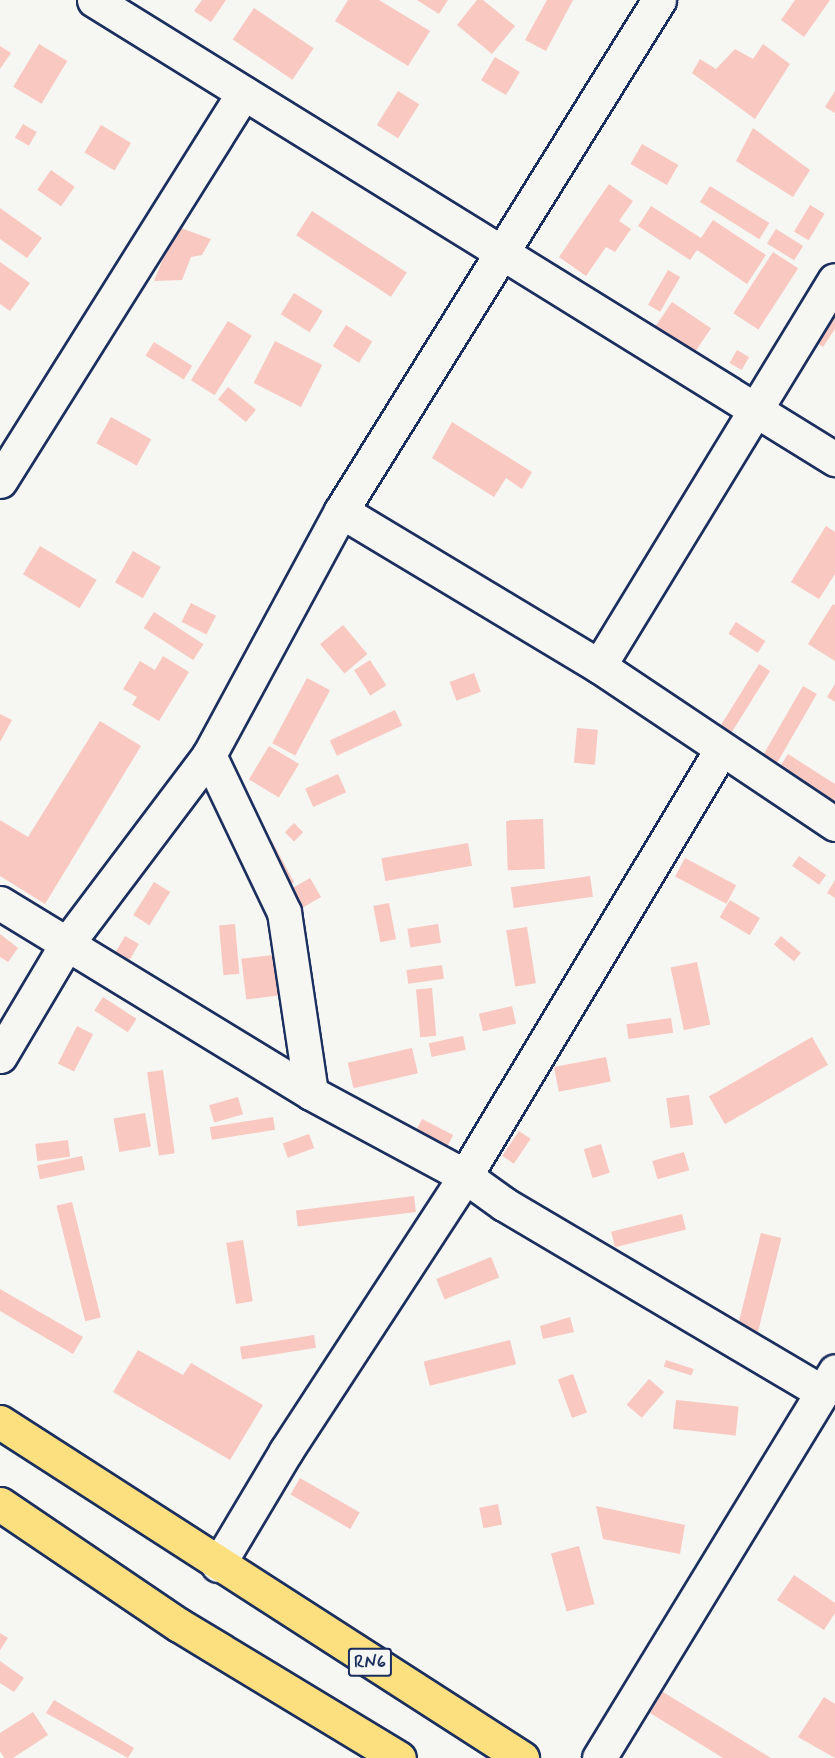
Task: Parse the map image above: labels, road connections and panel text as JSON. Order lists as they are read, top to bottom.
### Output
{
  "streets": {
    "highway": ["RN6"]
  }
}
